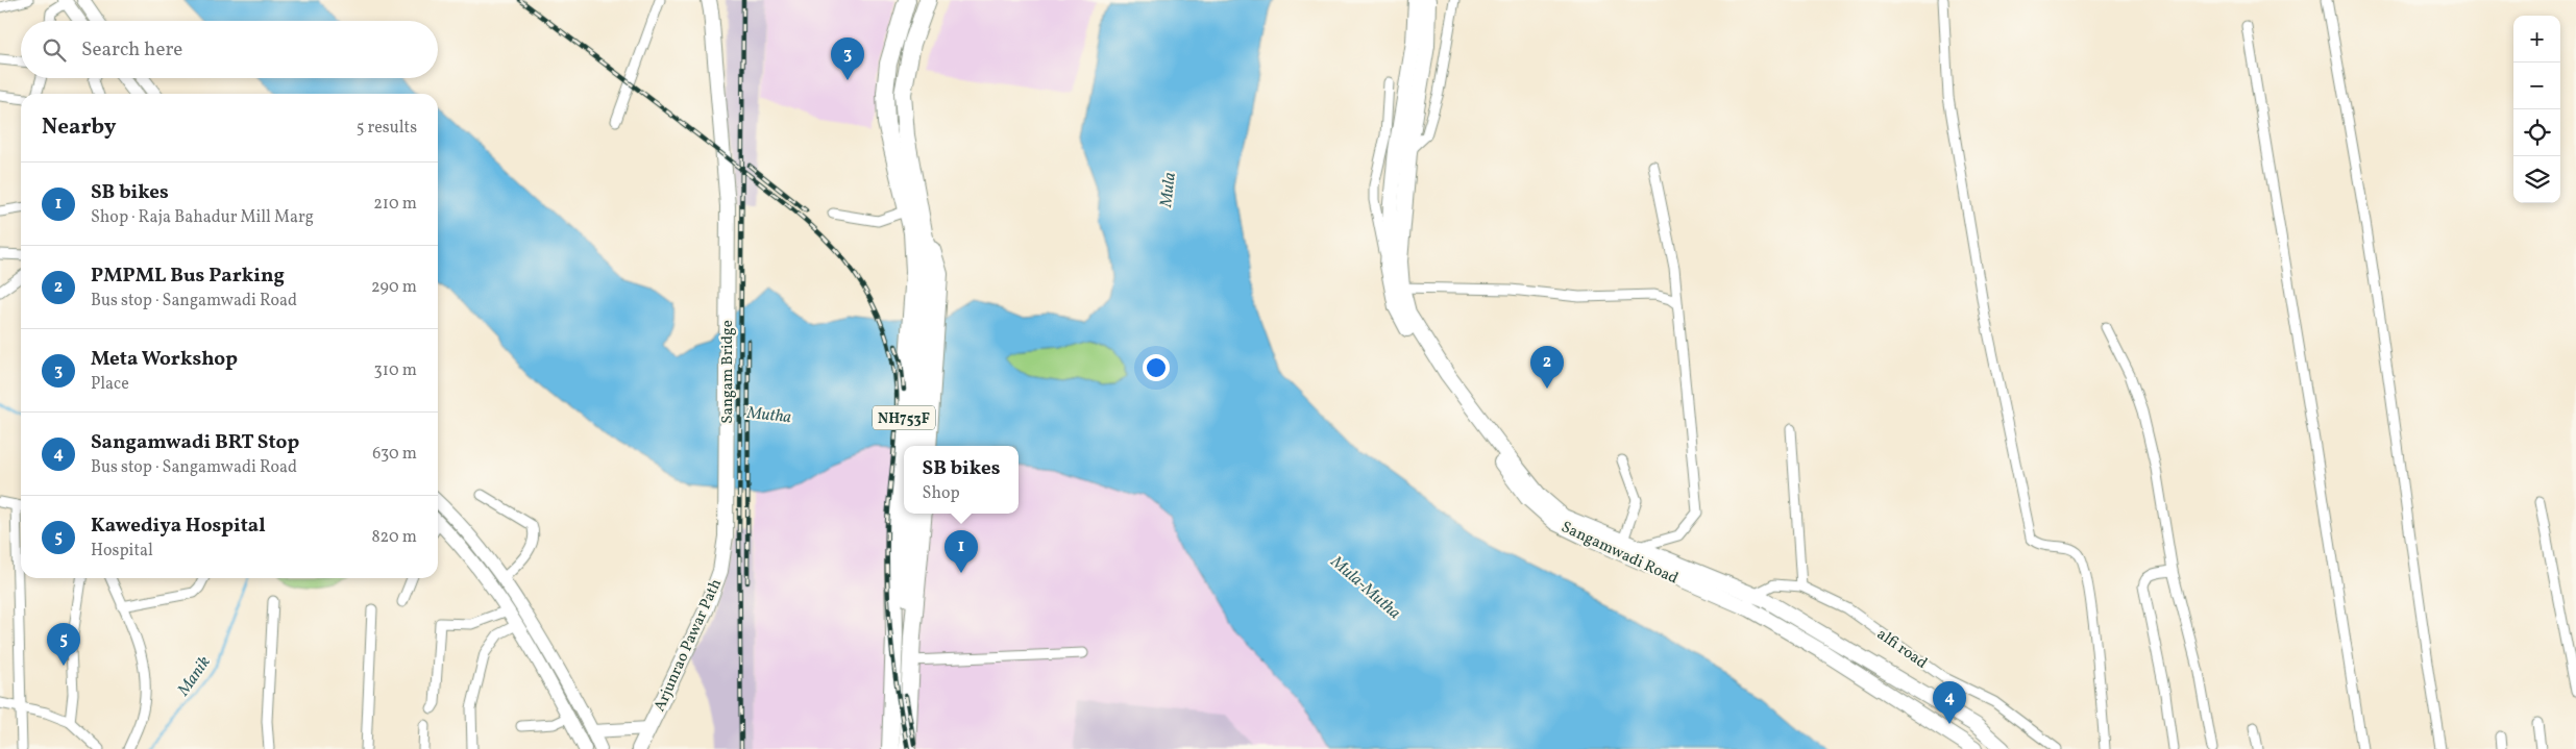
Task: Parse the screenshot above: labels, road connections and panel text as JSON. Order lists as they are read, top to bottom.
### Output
{
  "streets": {
    "highway": ["NH753F"],
    "main road": ["Sangam Bridge", "Sangamwadi Road", "Arjunrao Pawar Path"],
    "street": ["alfi road"]
  },
  "crossings": [
    ["Sangam Bridge", "Arjunrao Pawar Path"],
    ["Sangamwadi Road", "alfi road"]
  ],
  "water": [
    "Mula",
    "Mutha",
    "Mula-Mutha",
    "Manik"
  ],
  "page": {
    "map_buttons": ["+", "−"],
    "search": "Search here",
    "pins": [
      "3",
      "2",
      "1",
      "5",
      "4"
    ],
    "heading": ["Nearby", "5 results"],
    "list": [
      {
        "mark": "1",
        "name": "SB bikes",
        "note": "Shop · Raja Bahadur Mill Marg",
        "value": "210 m"
      },
      {
        "mark": "2",
        "name": "PMPML Bus Parking",
        "note": "Bus stop · Sangamwadi Road",
        "value": "290 m"
      },
      {
        "mark": "3",
        "name": "Meta Workshop",
        "note": "Place",
        "value": "310 m"
      },
      {
        "mark": "4",
        "name": "Sangamwadi BRT Stop",
        "note": "Bus stop · Sangamwadi Road",
        "value": "630 m"
      },
      {
        "mark": "5",
        "name": "Kawediya Hospital",
        "note": "Hospital",
        "value": "820 m"
      }
    ],
    "popup": ["SB bikes", "Shop"]
  }
}
